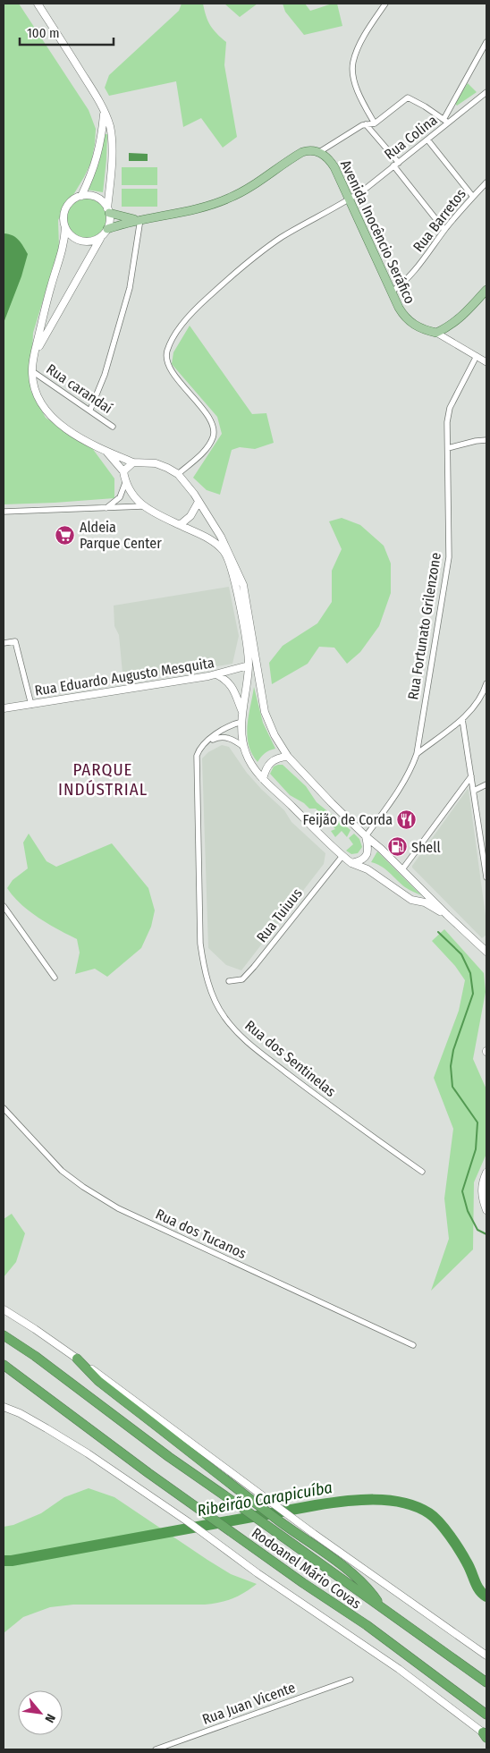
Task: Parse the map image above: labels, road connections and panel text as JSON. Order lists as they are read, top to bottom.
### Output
{
  "streets": {
    "highway": ["Rodoanel Mário Covas"],
    "main road": ["Avenida Inocêncio Seráfico", "Rua Eduardo Augusto Mesquita"],
    "street": [
      "Rua Colina",
      "Rua Barretos",
      "Rua carandaí",
      "Rua Fortunato Grilenzone",
      "Rua Tuiuus",
      "Rua dos Sentinelas",
      "Rua dos Tucanos",
      "Rua Juan Vicente"
    ]
  },
  "crossings": [
    ["Rua Colina", "Avenida Inocêncio Seráfico"],
    ["Rua Barretos", "Avenida Inocêncio Seráfico"]
  ],
  "districts": ["PARQUE INDÚSTRIAL"],
  "water": ["Ribeirão Carapicuíba"],
  "places": {
    "supermarket": ["Aldeia Parque Center"],
    "restaurant": ["Feijão de Corda"],
    "fuel station": ["Shell"]
  },
  "scale_bar": "100 m",
  "north": "bottom right"
}
